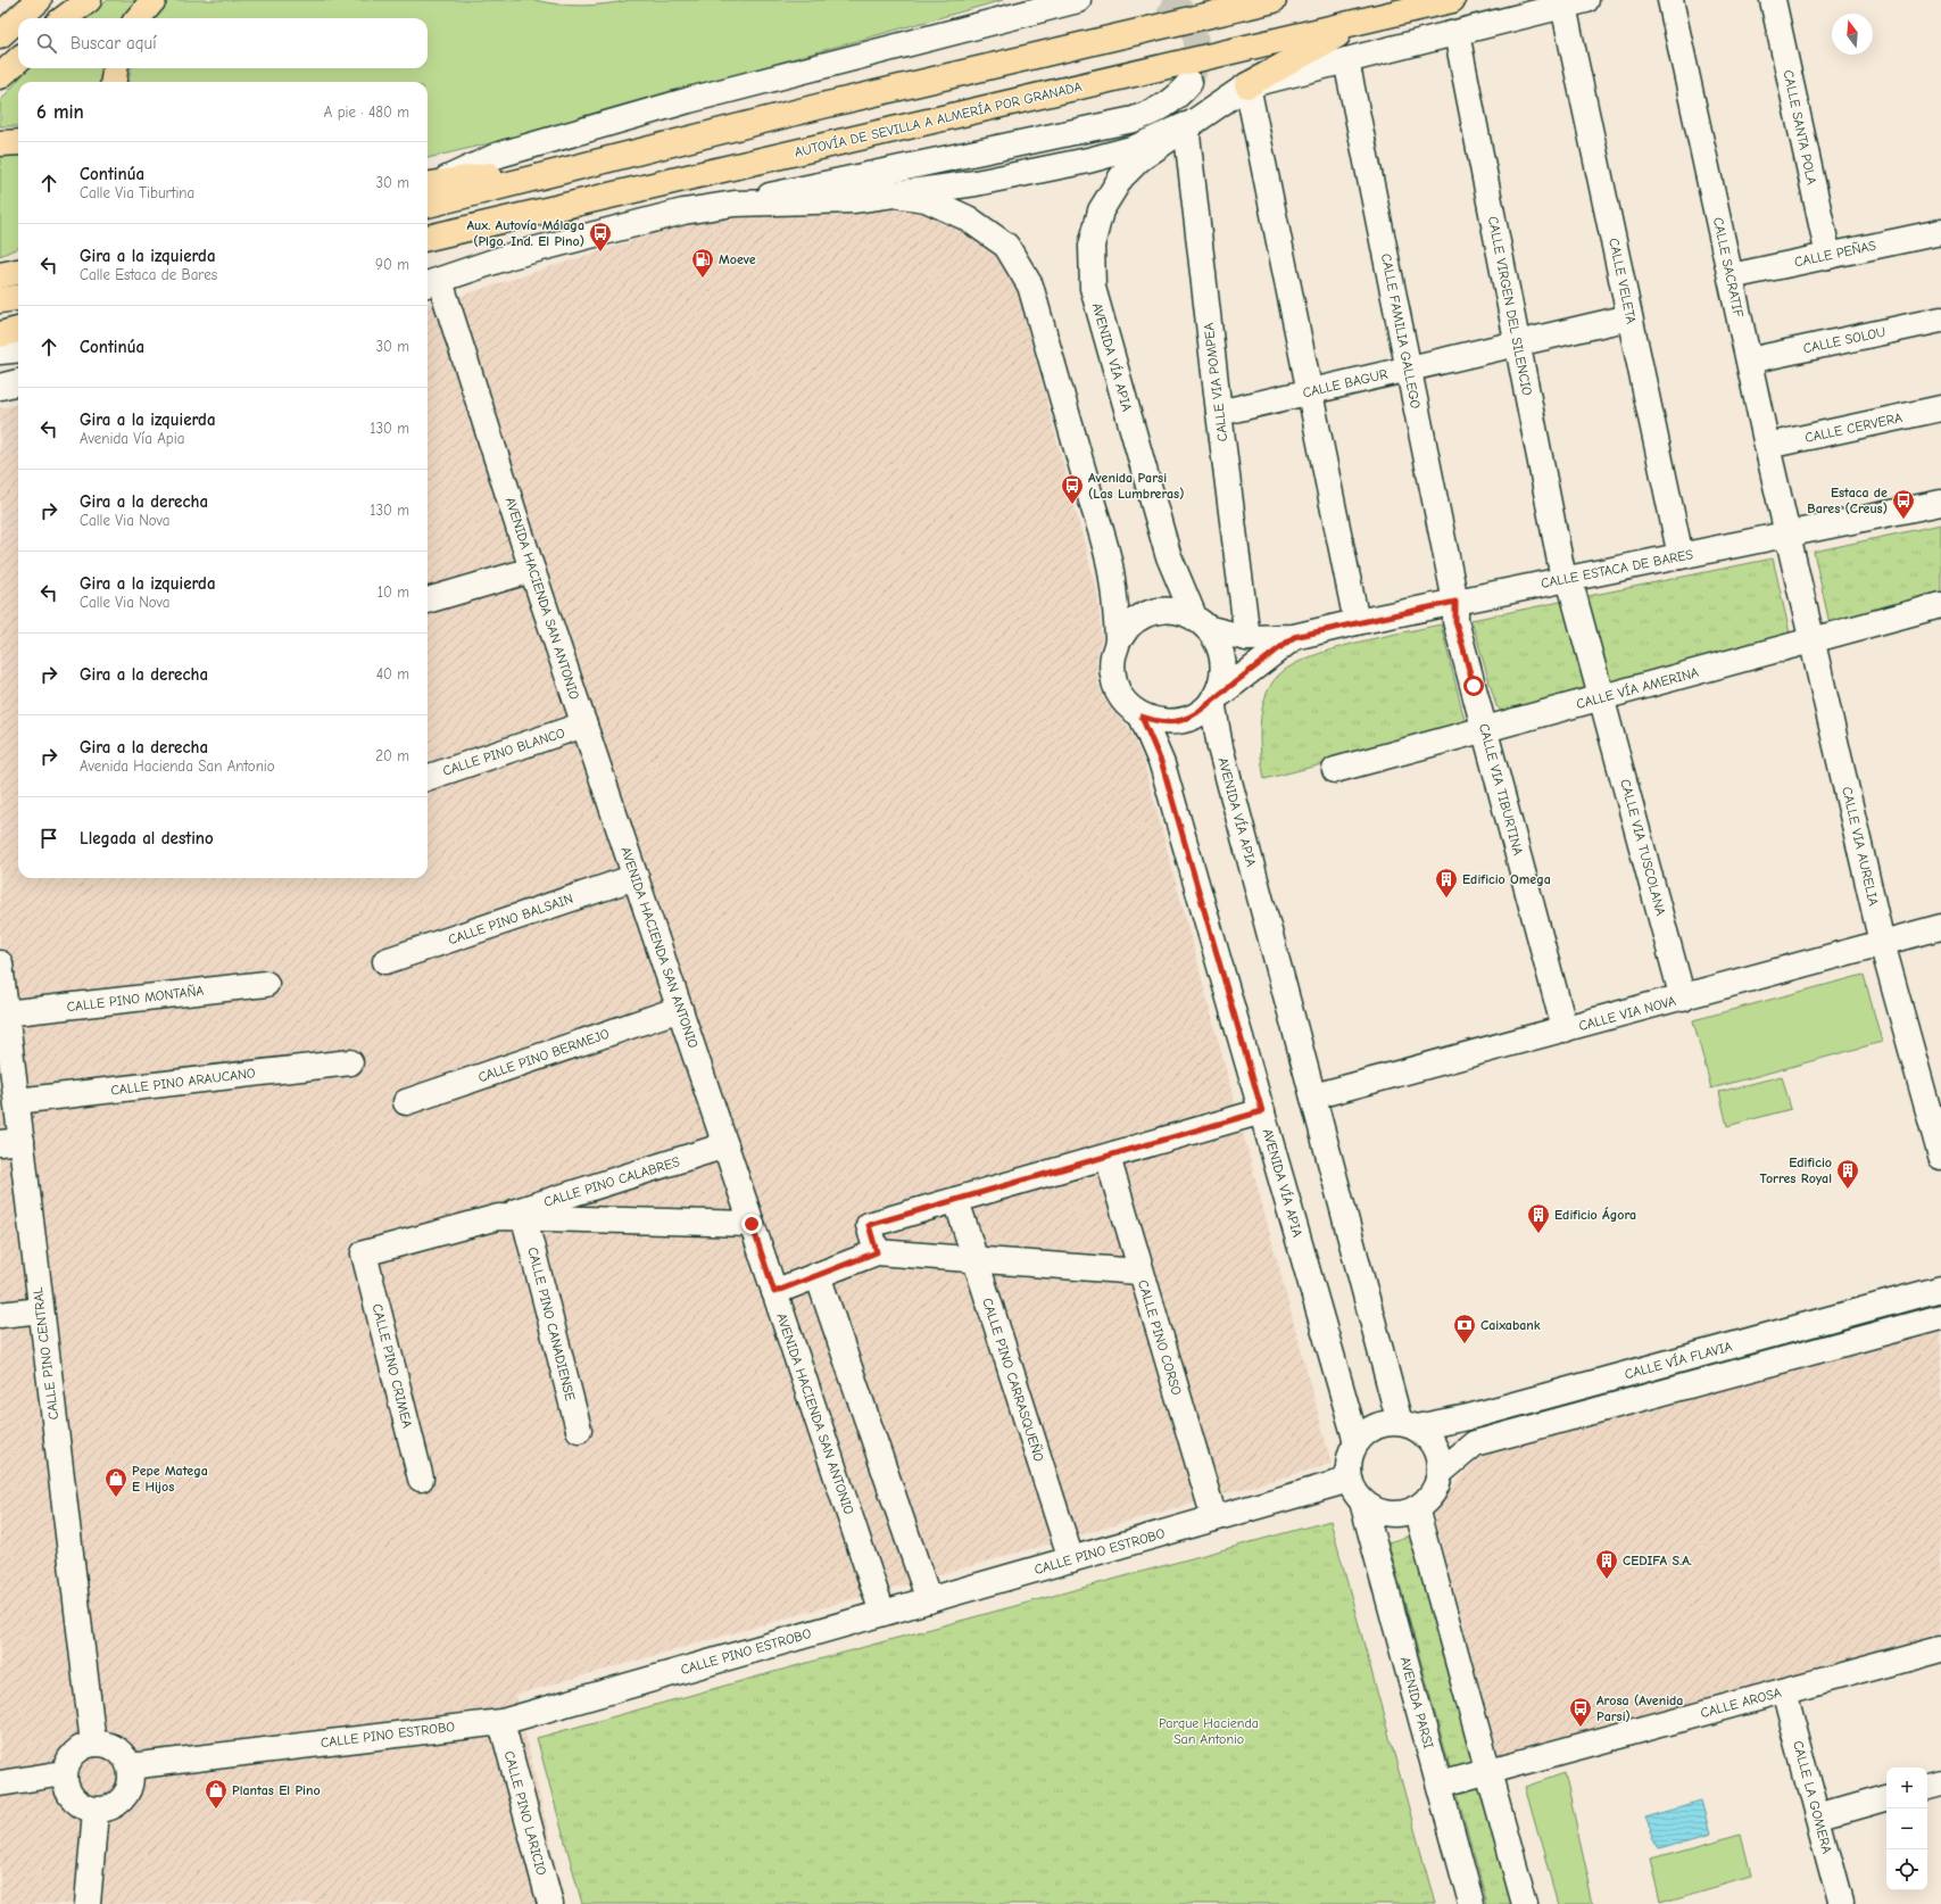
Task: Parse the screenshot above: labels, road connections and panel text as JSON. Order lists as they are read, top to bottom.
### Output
{
  "streets": {
    "main road": ["AUTOVÍA DE SEVILLA A ALMERÍA POR GRANADA"],
    "street": [
      "CALLE SANTA POLA",
      "CALLE PEÑAS",
      "CALLE SACRATIF",
      "CALLE VELETA",
      "CALLE VIRGEN DEL SILENCIO",
      "CALLE FAMILIA GALLEGO",
      "CALLE SOLOU",
      "AVENIDA VÍA APIA",
      "CALLE VIA POMPEA",
      "CALLE BAGUR",
      "CALLE CERVERA",
      "CALLE ESTACA DE BARES",
      "AVENIDA HACIENDA SAN ANTONIO",
      "CALLE VÍA AMERINA",
      "CALLE PINO BLANCO",
      "CALLE VIA TIBURTINA",
      "CALLE VIA AURELIA",
      "CALLE VIA TUSCOLANA",
      "CALLE PINO BALSAIN",
      "CALLE PINO MONTAÑA",
      "CALLE VIA NOVA",
      "CALLE PINO BERMEJO",
      "CALLE PINO ARAUCANO",
      "CALLE PINO CALABRES",
      "CALLE PINO CANADIENSE",
      "CALLE PINO CORSO",
      "CALLE PINO CENTRAL",
      "CALLE VÍA FLAVIA",
      "CALLE PINO CRIMEA",
      "CALLE PINO CARRASQUEÑO",
      "CALLE PINO ESTROBO",
      "AVENIDA PARSI",
      "CALLE AROSA",
      "CALLE LA GOMERA",
      "CALLE PINO LARICIO"
    ]
  },
  "crossings": [
    ["CALLE SANTA POLA", "CALLE PEÑAS"],
    ["CALLE PEÑAS", "CALLE SACRATIF"],
    ["CALLE SACRATIF", "CALLE SOLOU"],
    ["CALLE SACRATIF", "CALLE CERVERA"],
    ["CALLE SACRATIF", "CALLE ESTACA DE BARES"],
    ["CALLE SACRATIF", "CALLE VIA AURELIA"],
    ["CALLE VELETA", "CALLE BAGUR"],
    ["CALLE VELETA", "CALLE ESTACA DE BARES"],
    ["CALLE VIRGEN DEL SILENCIO", "CALLE BAGUR"],
    ["CALLE VIRGEN DEL SILENCIO", "CALLE ESTACA DE BARES"],
    ["CALLE VIRGEN DEL SILENCIO", "CALLE VÍA AMERINA"],
    ["CALLE VIRGEN DEL SILENCIO", "CALLE VIA TUSCOLANA"],
    ["CALLE FAMILIA GALLEGO", "CALLE BAGUR"],
    ["CALLE FAMILIA GALLEGO", "CALLE ESTACA DE BARES"],
    ["CALLE FAMILIA GALLEGO", "CALLE VIA TIBURTINA"],
    ["AVENIDA VÍA APIA", "CALLE VIA POMPEA"],
    ["AVENIDA VÍA APIA", "CALLE ESTACA DE BARES"],
    ["AVENIDA VÍA APIA", "CALLE VIA NOVA"],
    ["AVENIDA VÍA APIA", "CALLE VÍA FLAVIA"],
    ["AVENIDA VÍA APIA", "CALLE PINO ESTROBO"],
    ["AVENIDA VÍA APIA", "AVENIDA PARSI"],
    ["CALLE VIA POMPEA", "CALLE BAGUR"],
    ["CALLE VIA POMPEA", "CALLE ESTACA DE BARES"],
    ["CALLE ESTACA DE BARES", "CALLE VIA TIBURTINA"],
    ["CALLE ESTACA DE BARES", "CALLE VIA AURELIA"],
    ["AVENIDA HACIENDA SAN ANTONIO", "CALLE PINO BLANCO"],
    ["AVENIDA HACIENDA SAN ANTONIO", "CALLE PINO BALSAIN"],
    ["AVENIDA HACIENDA SAN ANTONIO", "CALLE PINO BERMEJO"],
    ["AVENIDA HACIENDA SAN ANTONIO", "CALLE PINO CALABRES"],
    ["AVENIDA HACIENDA SAN ANTONIO", "CALLE PINO ESTROBO"],
    ["CALLE VÍA AMERINA", "CALLE VIA TIBURTINA"],
    ["CALLE VÍA AMERINA", "CALLE VIA AURELIA"],
    ["CALLE VÍA AMERINA", "CALLE VIA TUSCOLANA"],
    ["CALLE VIA TIBURTINA", "CALLE VIA NOVA"],
    ["CALLE VIA AURELIA", "CALLE VIA NOVA"],
    ["CALLE VIA TUSCOLANA", "CALLE VIA NOVA"],
    ["CALLE PINO MONTAÑA", "CALLE PINO CENTRAL"],
    ["CALLE PINO ARAUCANO", "CALLE PINO CENTRAL"],
    ["CALLE PINO CALABRES", "CALLE PINO CRIMEA"],
    ["CALLE PINO CORSO", "CALLE PINO ESTROBO"],
    ["CALLE PINO CENTRAL", "CALLE PINO ESTROBO"],
    ["CALLE VÍA FLAVIA", "CALLE PINO ESTROBO"],
    ["CALLE VÍA FLAVIA", "AVENIDA PARSI"],
    ["CALLE PINO CARRASQUEÑO", "CALLE PINO ESTROBO"],
    ["CALLE PINO ESTROBO", "AVENIDA PARSI"],
    ["CALLE PINO ESTROBO", "CALLE PINO LARICIO"],
    ["AVENIDA PARSI", "CALLE AROSA"],
    ["CALLE AROSA", "CALLE LA GOMERA"]
  ],
  "parks": ["Parque Hacienda San Antonio"],
  "places": {
    "bus stop": [
      "Aux. Autovía Málaga (Plgo. Ind. El Pino)",
      "Avenida Parsi (Las Lumbreras)",
      "Estaca de Bares (Creus)",
      "Arosa (Avenida Parsi)"
    ],
    "fuel station": ["Moeve"],
    "building": [
      "Edificio Omega",
      "Edificio Torres Royal",
      "Edificio Ágora",
      "CEDIFA S.A."
    ],
    "bank": ["Caixabank"],
    "shop": ["Pepe Matega E Hijos", "Plantas El Pino"]
  },
  "north": "top",
  "page": {
    "search": "Buscar aquí",
    "heading": ["6 min", "A pie · 480 m"],
    "list": [
      ["Continúa", "Calle Via Tiburtina", "30 m"],
      ["Gira a la izquierda", "Calle Estaca de Bares", "90 m"],
      ["Continúa", "30 m"],
      ["Gira a la izquierda", "Avenida Vía Apia", "130 m"],
      ["Gira a la derecha", "Calle Via Nova", "130 m"],
      ["Gira a la izquierda", "Calle Via Nova", "10 m"],
      ["Gira a la derecha", "40 m"],
      ["Gira a la derecha", "Avenida Hacienda San Antonio", "20 m"],
      "Llegada al destino"
    ],
    "map_buttons": ["+", "−"]
  }
}
